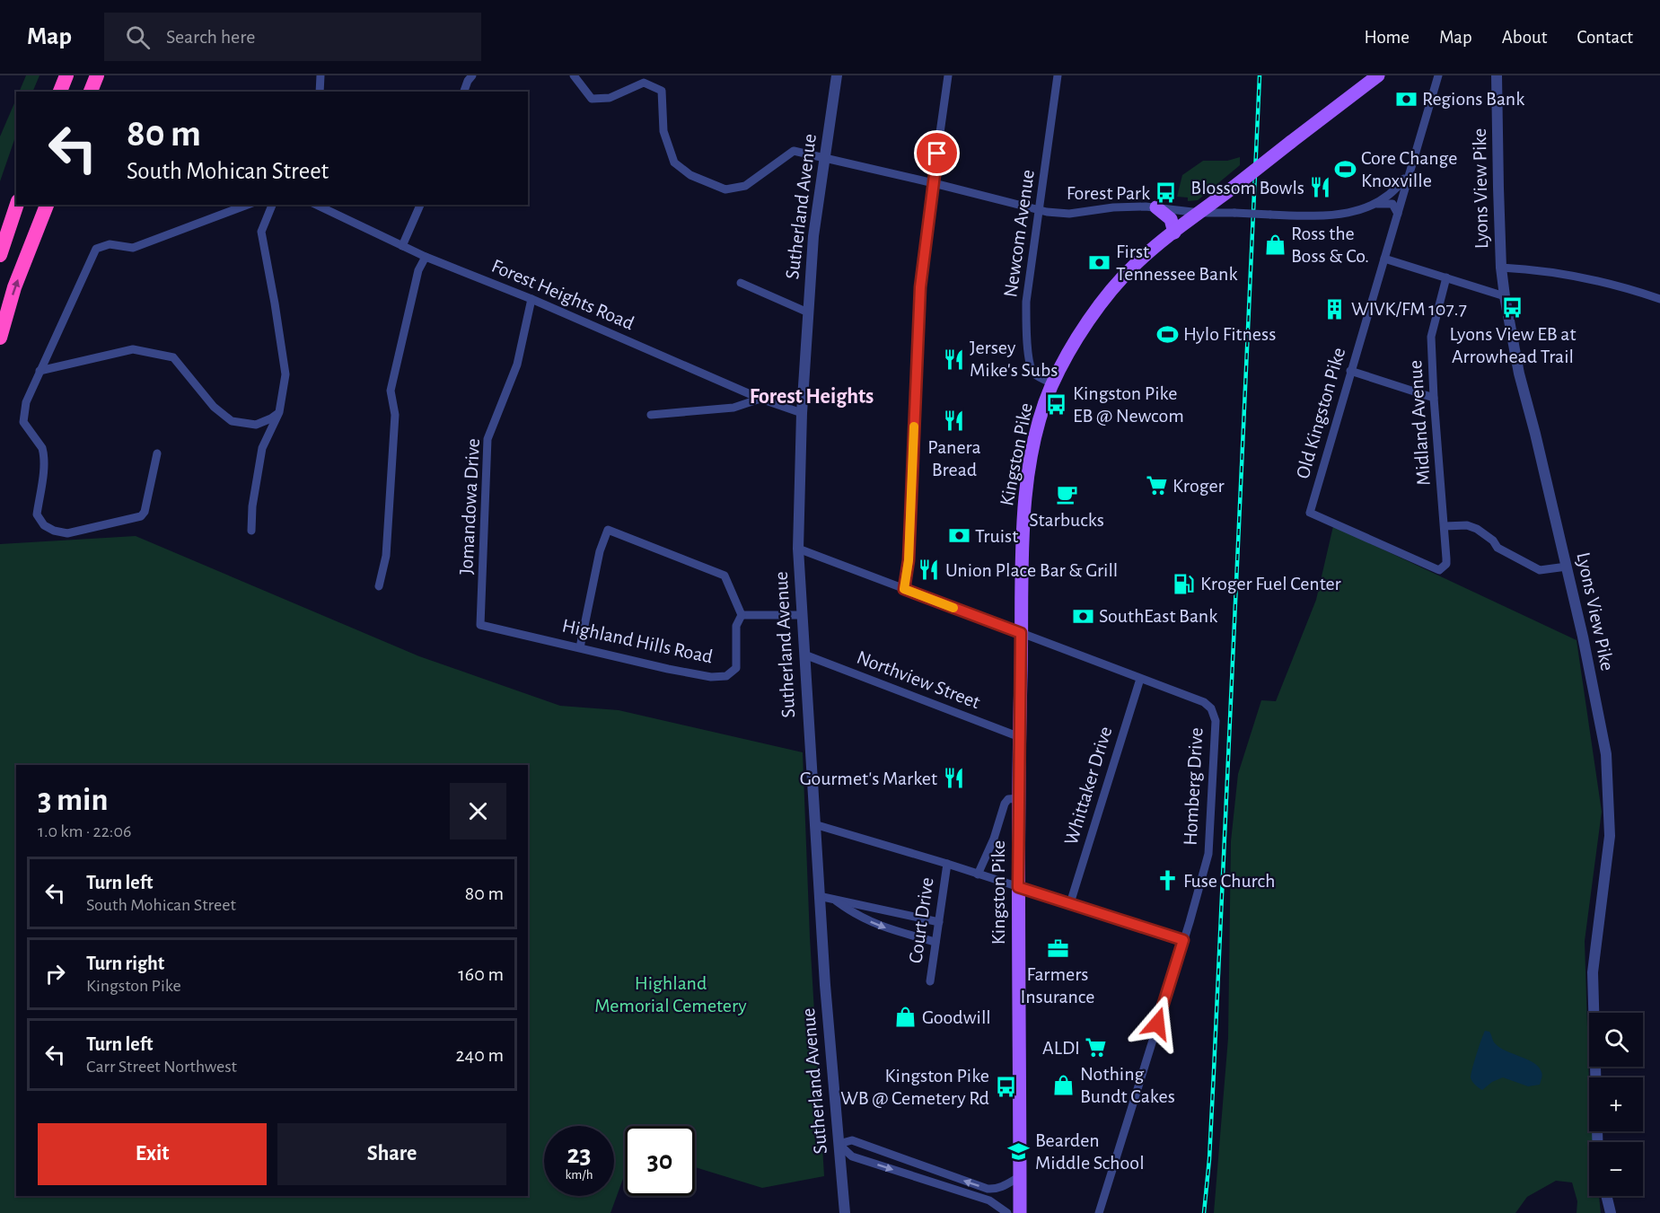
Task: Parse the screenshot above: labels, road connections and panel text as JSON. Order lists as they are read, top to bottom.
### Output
{
  "streets": {
    "main road": ["Kingston Pike"],
    "street": [
      "Lyons View Pike",
      "Sutherland Avenue",
      "Newcom Avenue",
      "Forest Heights Road",
      "Old Kingston Pike",
      "Midland Avenue",
      "Jomandowa Drive",
      "Highland Hills Road",
      "Northview Street",
      "Whittaker Drive",
      "Homberg Drive",
      "Court Drive"
    ]
  },
  "crossings": [
    ["Sutherland Avenue", "Forest Heights Road"],
    ["Sutherland Avenue", "Northview Street"],
    ["Sutherland Avenue", "Homberg Drive"],
    ["Newcom Avenue", "Kingston Pike"],
    ["Forest Heights Road", "Jomandowa Drive"],
    ["Old Kingston Pike", "Midland Avenue"],
    ["Kingston Pike", "Northview Street"],
    ["Kingston Pike", "Homberg Drive"],
    ["Jomandowa Drive", "Highland Hills Road"],
    ["Whittaker Drive", "Homberg Drive"]
  ],
  "districts": ["Forest Heights"],
  "parks": ["Highland Memorial Cemetery"],
  "places": {
    "bank": [
      "Regions Bank",
      "First Tennessee Bank",
      "Truist",
      "SouthEast Bank"
    ],
    "sports": ["Core Change Knoxville", "Hylo Fitness"],
    "restaurant": [
      "Blossom Bowls",
      "Jersey Mike's Subs",
      "Panera Bread",
      "Union Place Bar & Grill",
      "Gourmet's Market"
    ],
    "bus stop": [
      "Forest Park",
      "Lyons View EB at Arrowhead Trail",
      "Kingston Pike EB @ Newcom",
      "Kingston Pike WB @ Cemetery Rd"
    ],
    "shop": ["Ross the Boss & Co.", "Goodwill", "Nothing Bundt Cakes"],
    "building": ["WIVK/FM 107.7"],
    "supermarket": ["Kroger", "ALDI"],
    "cafe": ["Starbucks"],
    "fuel station": ["Kroger Fuel Center"],
    "church": ["Fuse Church"],
    "office": ["Farmers Insurance"],
    "school or university": ["Bearden Middle School"]
  },
  "page": {
    "header": "Map",
    "search": "Search here",
    "nav": [
      "Home",
      "Map",
      "About",
      "Contact"
    ],
    "turn": ["80 m", "South Mohican Street"],
    "heading": ["3 min", "1.0 km · 22:06"],
    "list": [
      {
        "name": "Turn left",
        "note": "South Mohican Street",
        "value": "80 m"
      },
      {
        "name": "Turn right",
        "note": "Kingston Pike",
        "value": "160 m"
      },
      {
        "name": "Turn left",
        "note": "Carr Street Northwest",
        "value": "240 m"
      }
    ],
    "map_buttons": ["+", "−"],
    "buttons": ["Exit", "Share"],
    "speed": "23 km/h",
    "limit": "30"
  }
}
